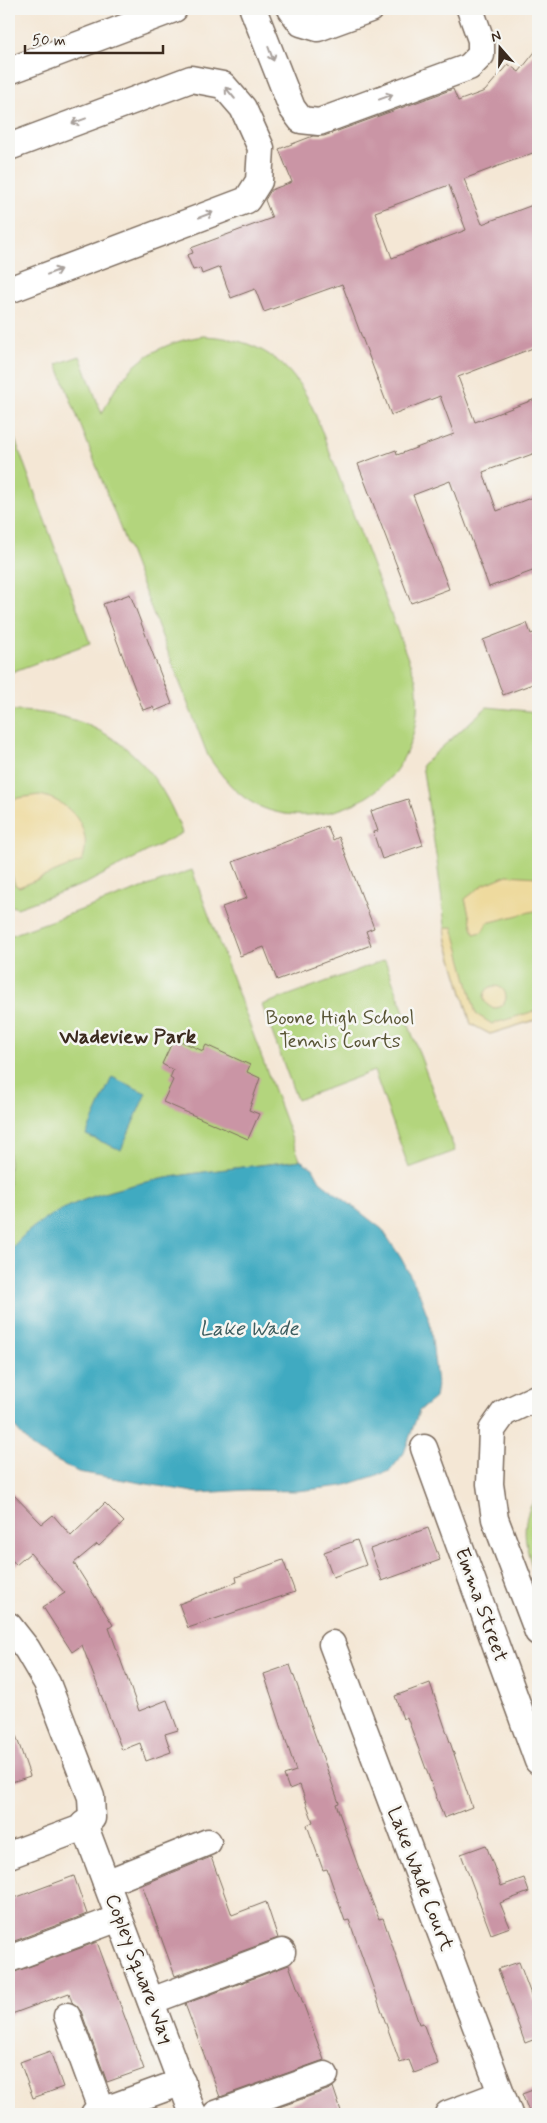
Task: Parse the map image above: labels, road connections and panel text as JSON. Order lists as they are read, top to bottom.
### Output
{
  "streets": {
    "street": ["Emma Street", "Lake Wade Court", "Copley Square Way"]
  },
  "districts": ["Wadeview Park"],
  "water": ["Lake Wade"],
  "parks": ["Boone High School Tennis Courts"],
  "scale_bar": "50 m",
  "north": "top"
}
